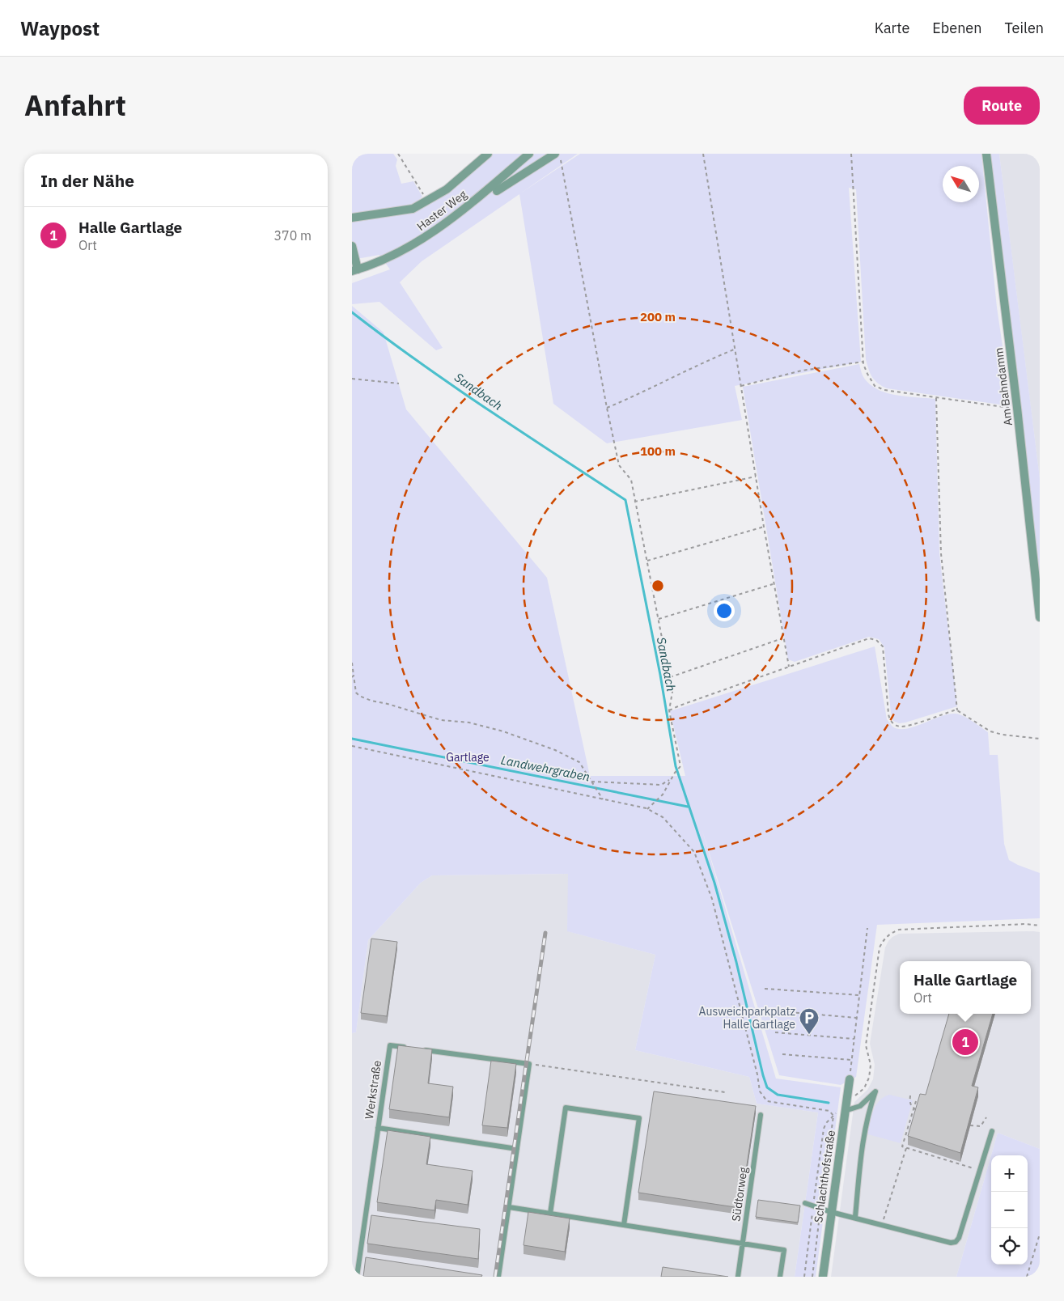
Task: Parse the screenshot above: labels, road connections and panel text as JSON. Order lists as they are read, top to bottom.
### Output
{
  "streets": {
    "street": ["Haster Weg", "Am Bahndamm", "Schlachthofstraße"],
    "lane": ["Werkstraße", "Südtorweg"]
  },
  "water": ["Sandbach", "Landwehrgraben"],
  "parks": ["Gartlage"],
  "places": {
    "parking": ["Ausweichparkplatz Halle Gartlage"]
  },
  "north": "top left",
  "page": {
    "header": "Waypost",
    "nav": ["Karte", "Ebenen", "Teilen"],
    "title": "Anfahrt",
    "buttons": "Route",
    "heading": "In der Nähe",
    "list": [
      {
        "mark": "1",
        "name": "Halle Gartlage",
        "note": "Ort",
        "value": "370 m"
      }
    ],
    "popup": ["Halle Gartlage", "Ort"],
    "pins": "1",
    "map_buttons": ["+", "−"]
  },
  "rings": ["200 m", "100 m"]
}
